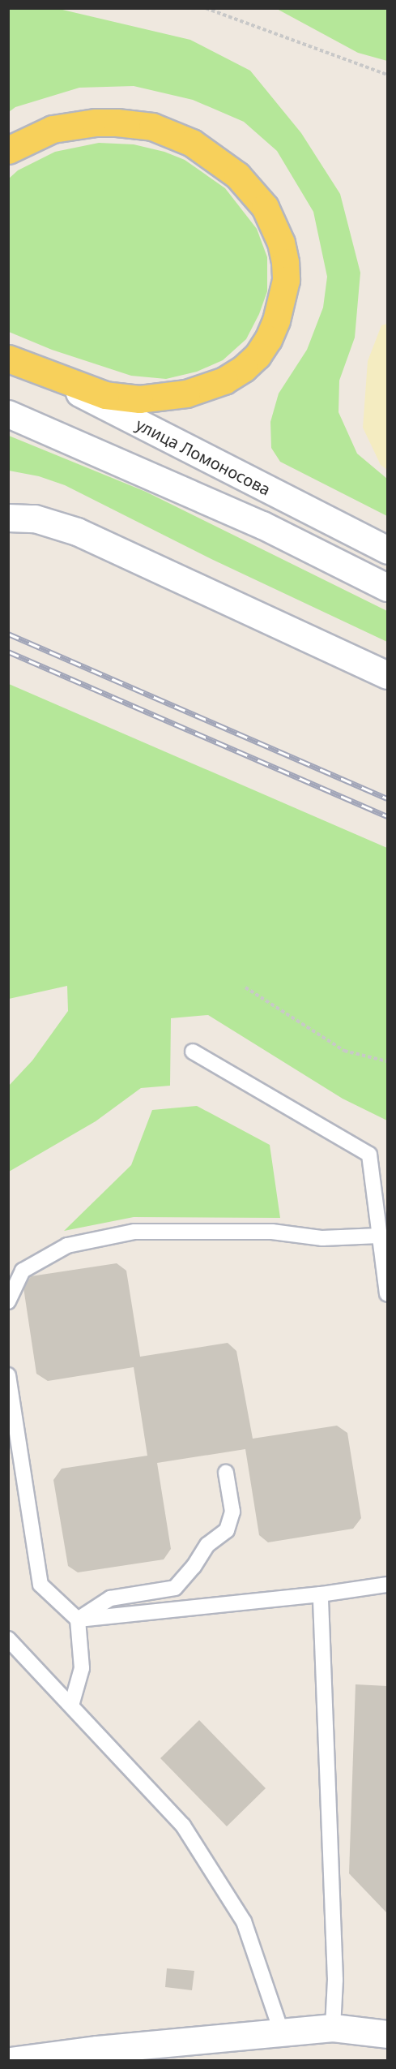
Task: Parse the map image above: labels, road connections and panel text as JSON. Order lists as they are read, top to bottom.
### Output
{
  "streets": {
    "main road": ["улица Ломоносова"]
  }
}
